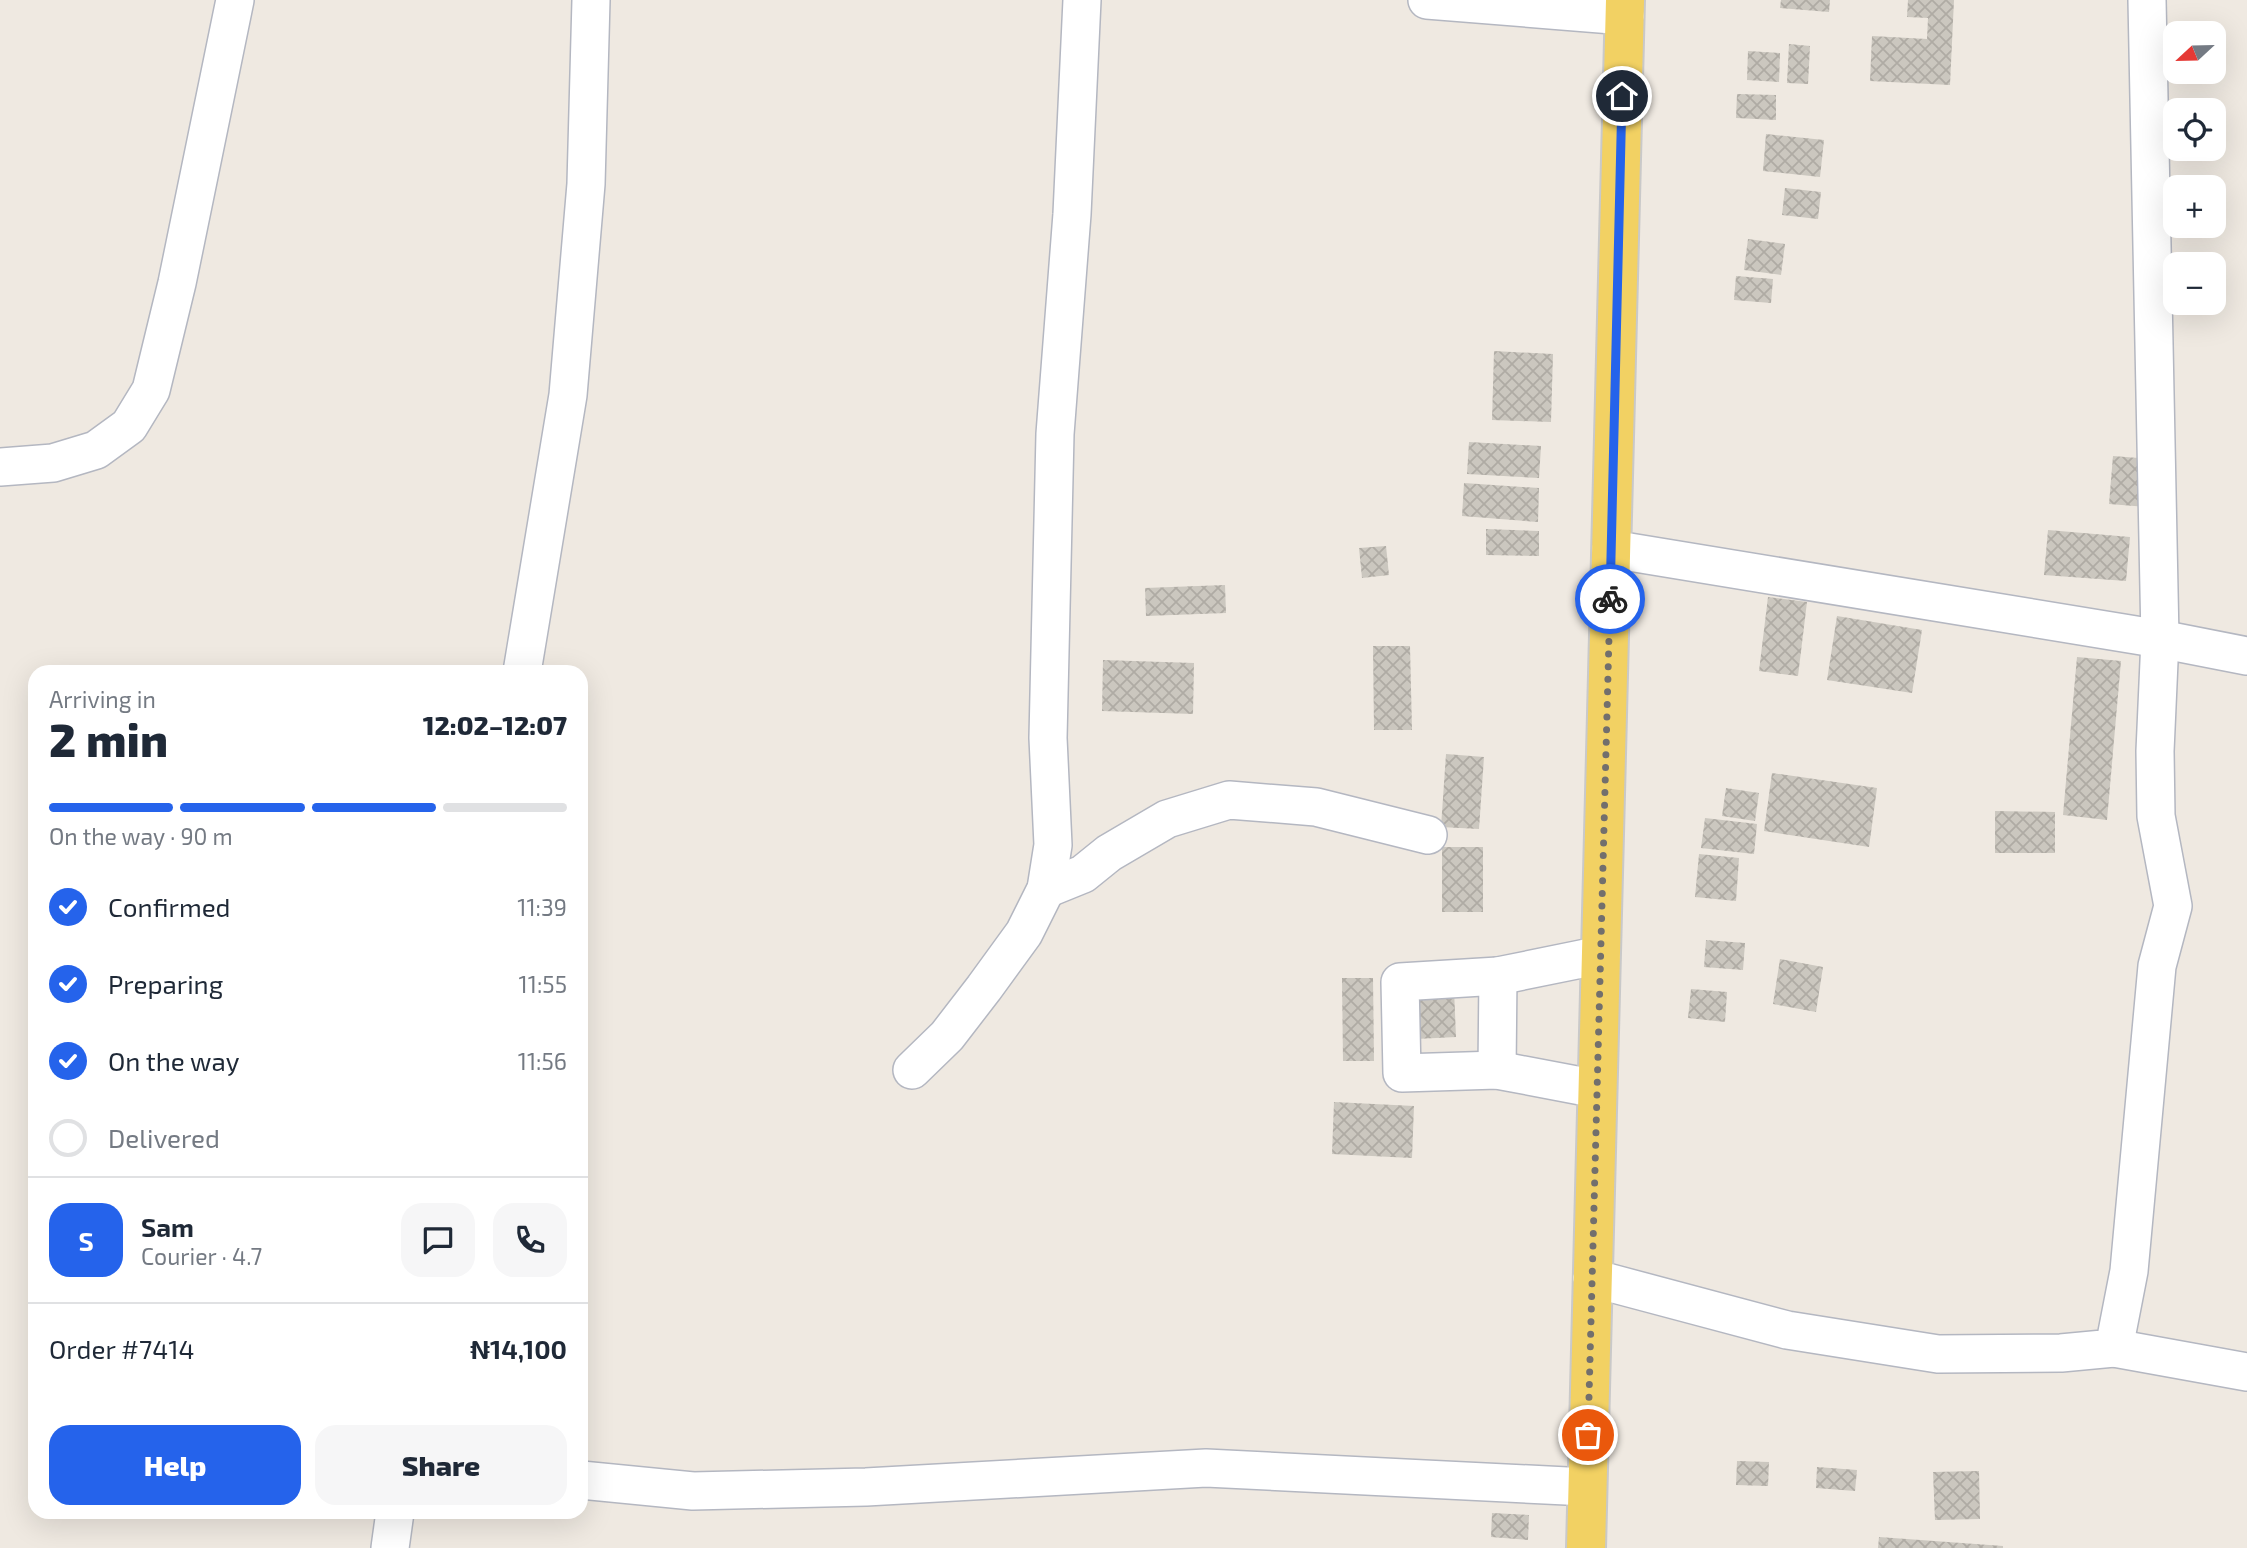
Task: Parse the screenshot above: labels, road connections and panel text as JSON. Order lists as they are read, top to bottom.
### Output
{
  "north": "left",
  "page": {
    "map_buttons": ["+", "−"],
    "heading": ["2 min", "Arriving in", "12:02–12:07"],
    "panel": [
      "Sam",
      "Courier · 4.7",
      "Order #7414",
      "₦14,100"
    ],
    "bar": "On the way · 90 m",
    "list": [
      ["Confirmed", "11:39"],
      ["Preparing", "11:55"],
      ["On the way", "11:56"],
      "Delivered"
    ],
    "round": "S",
    "buttons": ["Help", "Share"]
  }
}
